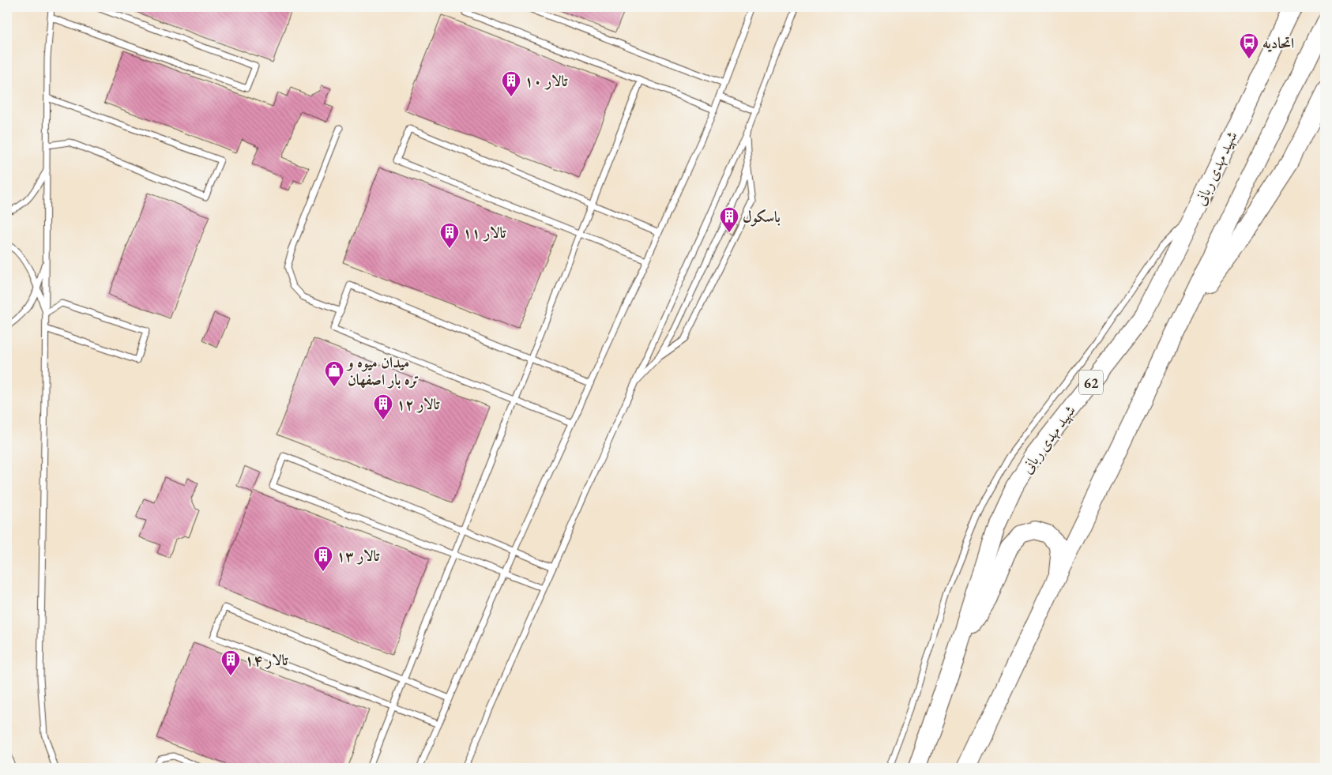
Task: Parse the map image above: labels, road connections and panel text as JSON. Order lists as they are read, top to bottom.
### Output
{
  "streets": {
    "highway": ["شهید مهدی ربانی", "62"]
  },
  "places": {
    "bus stop": ["اتحادیه"],
    "building": [
      "تالار ۱۰",
      "باسكول",
      "تالار ۱۱",
      "تالار ۱۲",
      "تالار ۱۳",
      "تالار ۱۴"
    ],
    "shop": ["میدان میوه و تره بار اصفهان"]
  }
}
